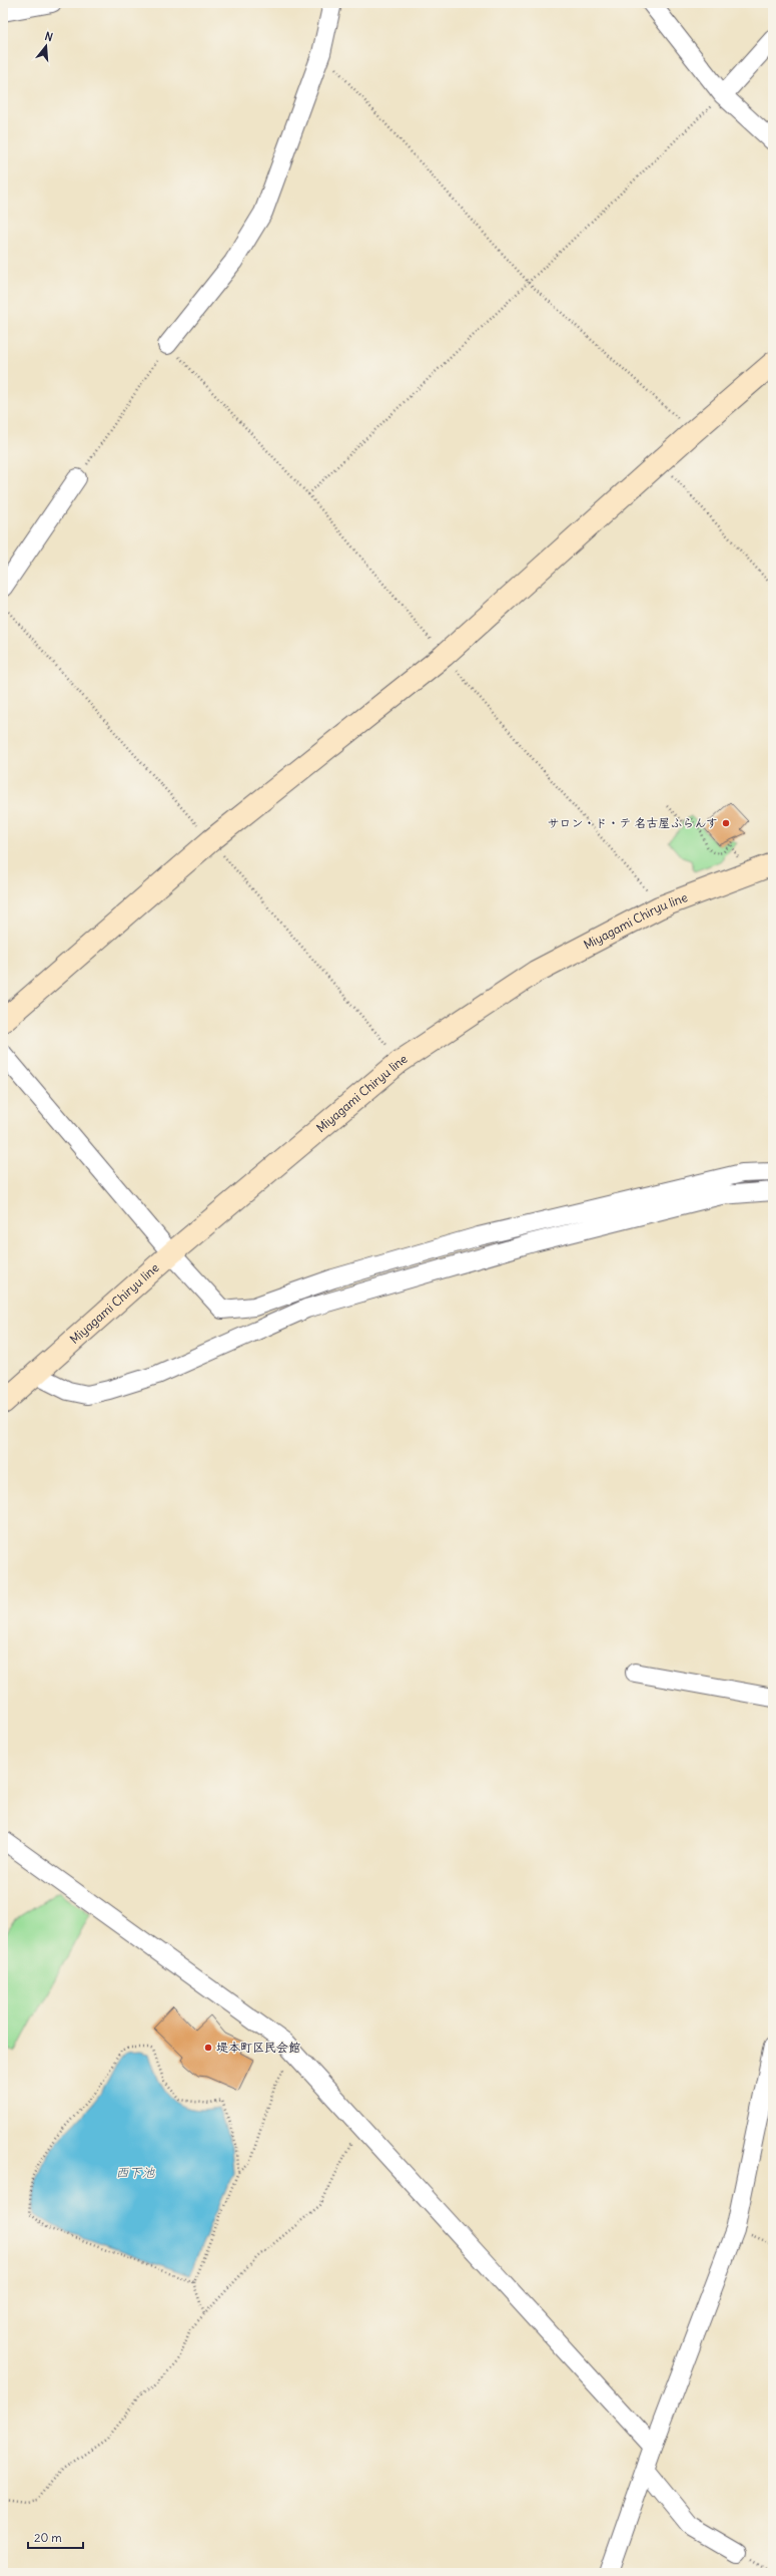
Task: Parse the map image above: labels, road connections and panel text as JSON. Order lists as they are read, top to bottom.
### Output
{
  "streets": {
    "street": ["Miyagami Chiryu line"]
  },
  "water": ["西下池"],
  "places": ["サロン・ド・テ 名古屋ふらんす", "堤本町区民会館"],
  "scale_bar": "20 m",
  "north": "top"
}
